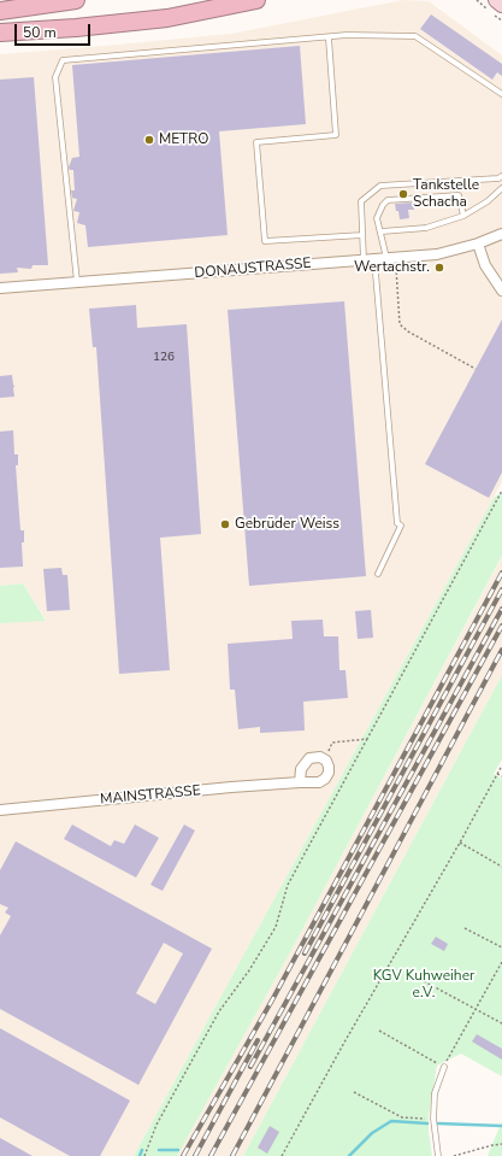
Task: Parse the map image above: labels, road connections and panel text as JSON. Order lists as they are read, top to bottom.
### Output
{
  "streets": {
    "street": ["DONAUSTRASSE", "MAINSTRASSE"]
  },
  "parks": ["KGV Kuhweiher e.V."],
  "places": [
    "METRO",
    "Tankstelle Schacha",
    "Wertachstr.",
    "Gebrüder Weiss"
  ],
  "house_numbers": ["126"],
  "scale_bar": "50 m"
}
